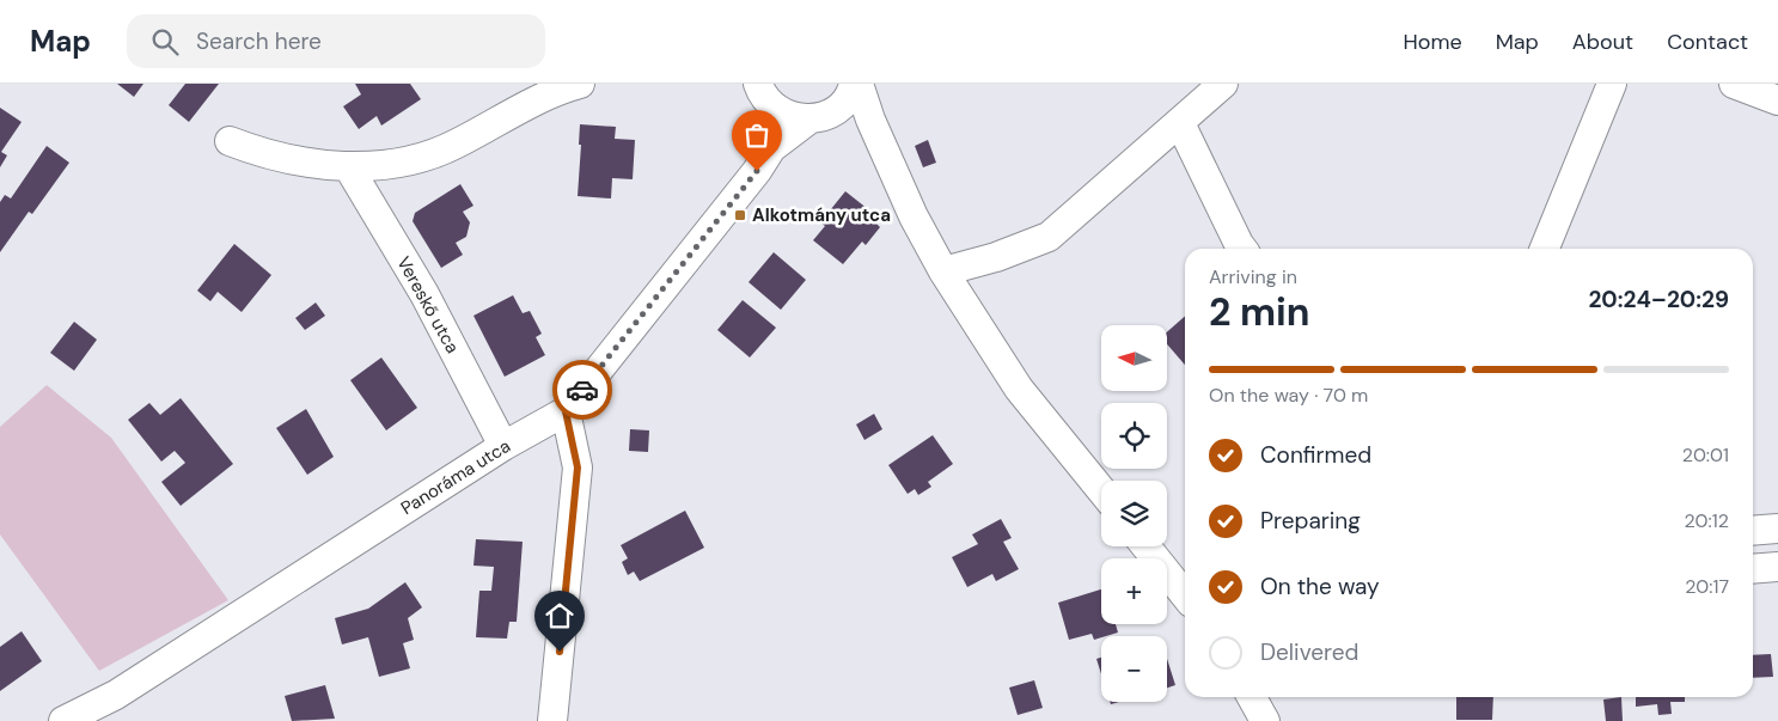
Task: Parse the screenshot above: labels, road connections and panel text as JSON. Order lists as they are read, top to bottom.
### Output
{
  "streets": {
    "street": ["Vereskő utca", "Panoráma utca"]
  },
  "crossings": [
    ["Vereskő utca", "Panoráma utca"]
  ],
  "places": {
    "transit": ["Alkotmány utca"]
  },
  "north": "left",
  "page": {
    "header": "Map",
    "search": "Search here",
    "nav": [
      "Home",
      "Map",
      "About",
      "Contact"
    ],
    "heading": ["2 min", "Arriving in", "20:24–20:29"],
    "map_buttons": ["+", "−"],
    "bar": "On the way · 70 m",
    "list": [
      ["Confirmed", "20:01"],
      ["Preparing", "20:12"],
      ["On the way", "20:17"],
      "Delivered"
    ]
  }
}
